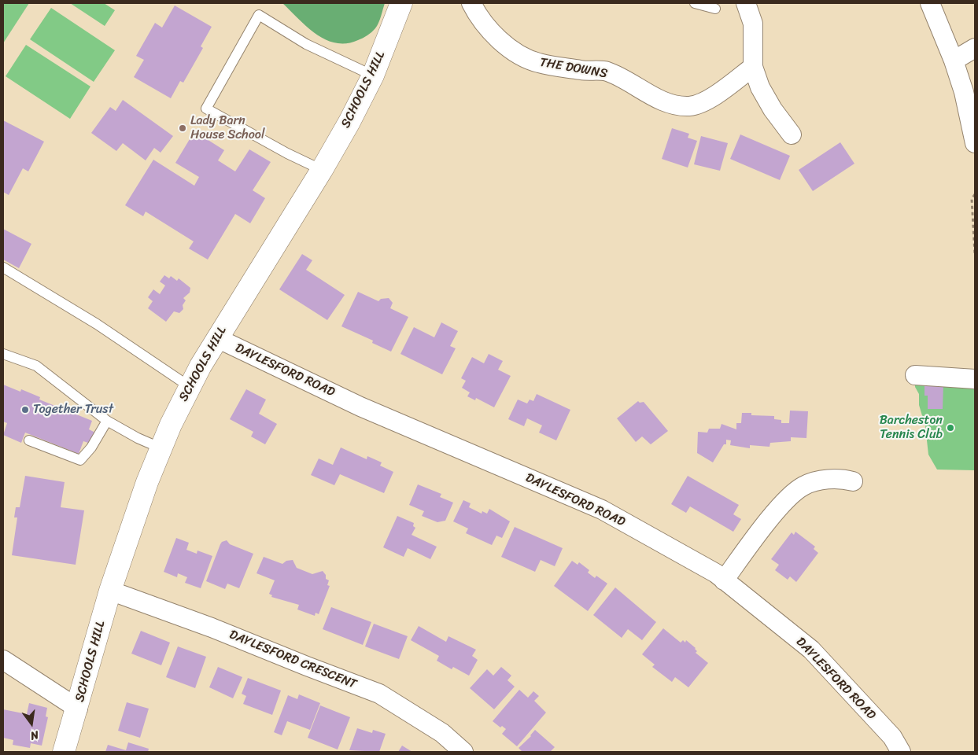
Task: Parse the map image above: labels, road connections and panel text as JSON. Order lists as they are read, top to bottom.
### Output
{
  "streets": {
    "street": [
      "THE DOWNS",
      "SCHOOLS HILL",
      "DAYLESFORD ROAD",
      "DAYLESFORD CRESCENT"
    ]
  },
  "crossings": [
    ["SCHOOLS HILL", "DAYLESFORD ROAD"],
    ["SCHOOLS HILL", "DAYLESFORD CRESCENT"]
  ],
  "places": ["Lady Barn House School", "Together Trust", "Barcheston Tennis Club"],
  "north": "bottom"
}
